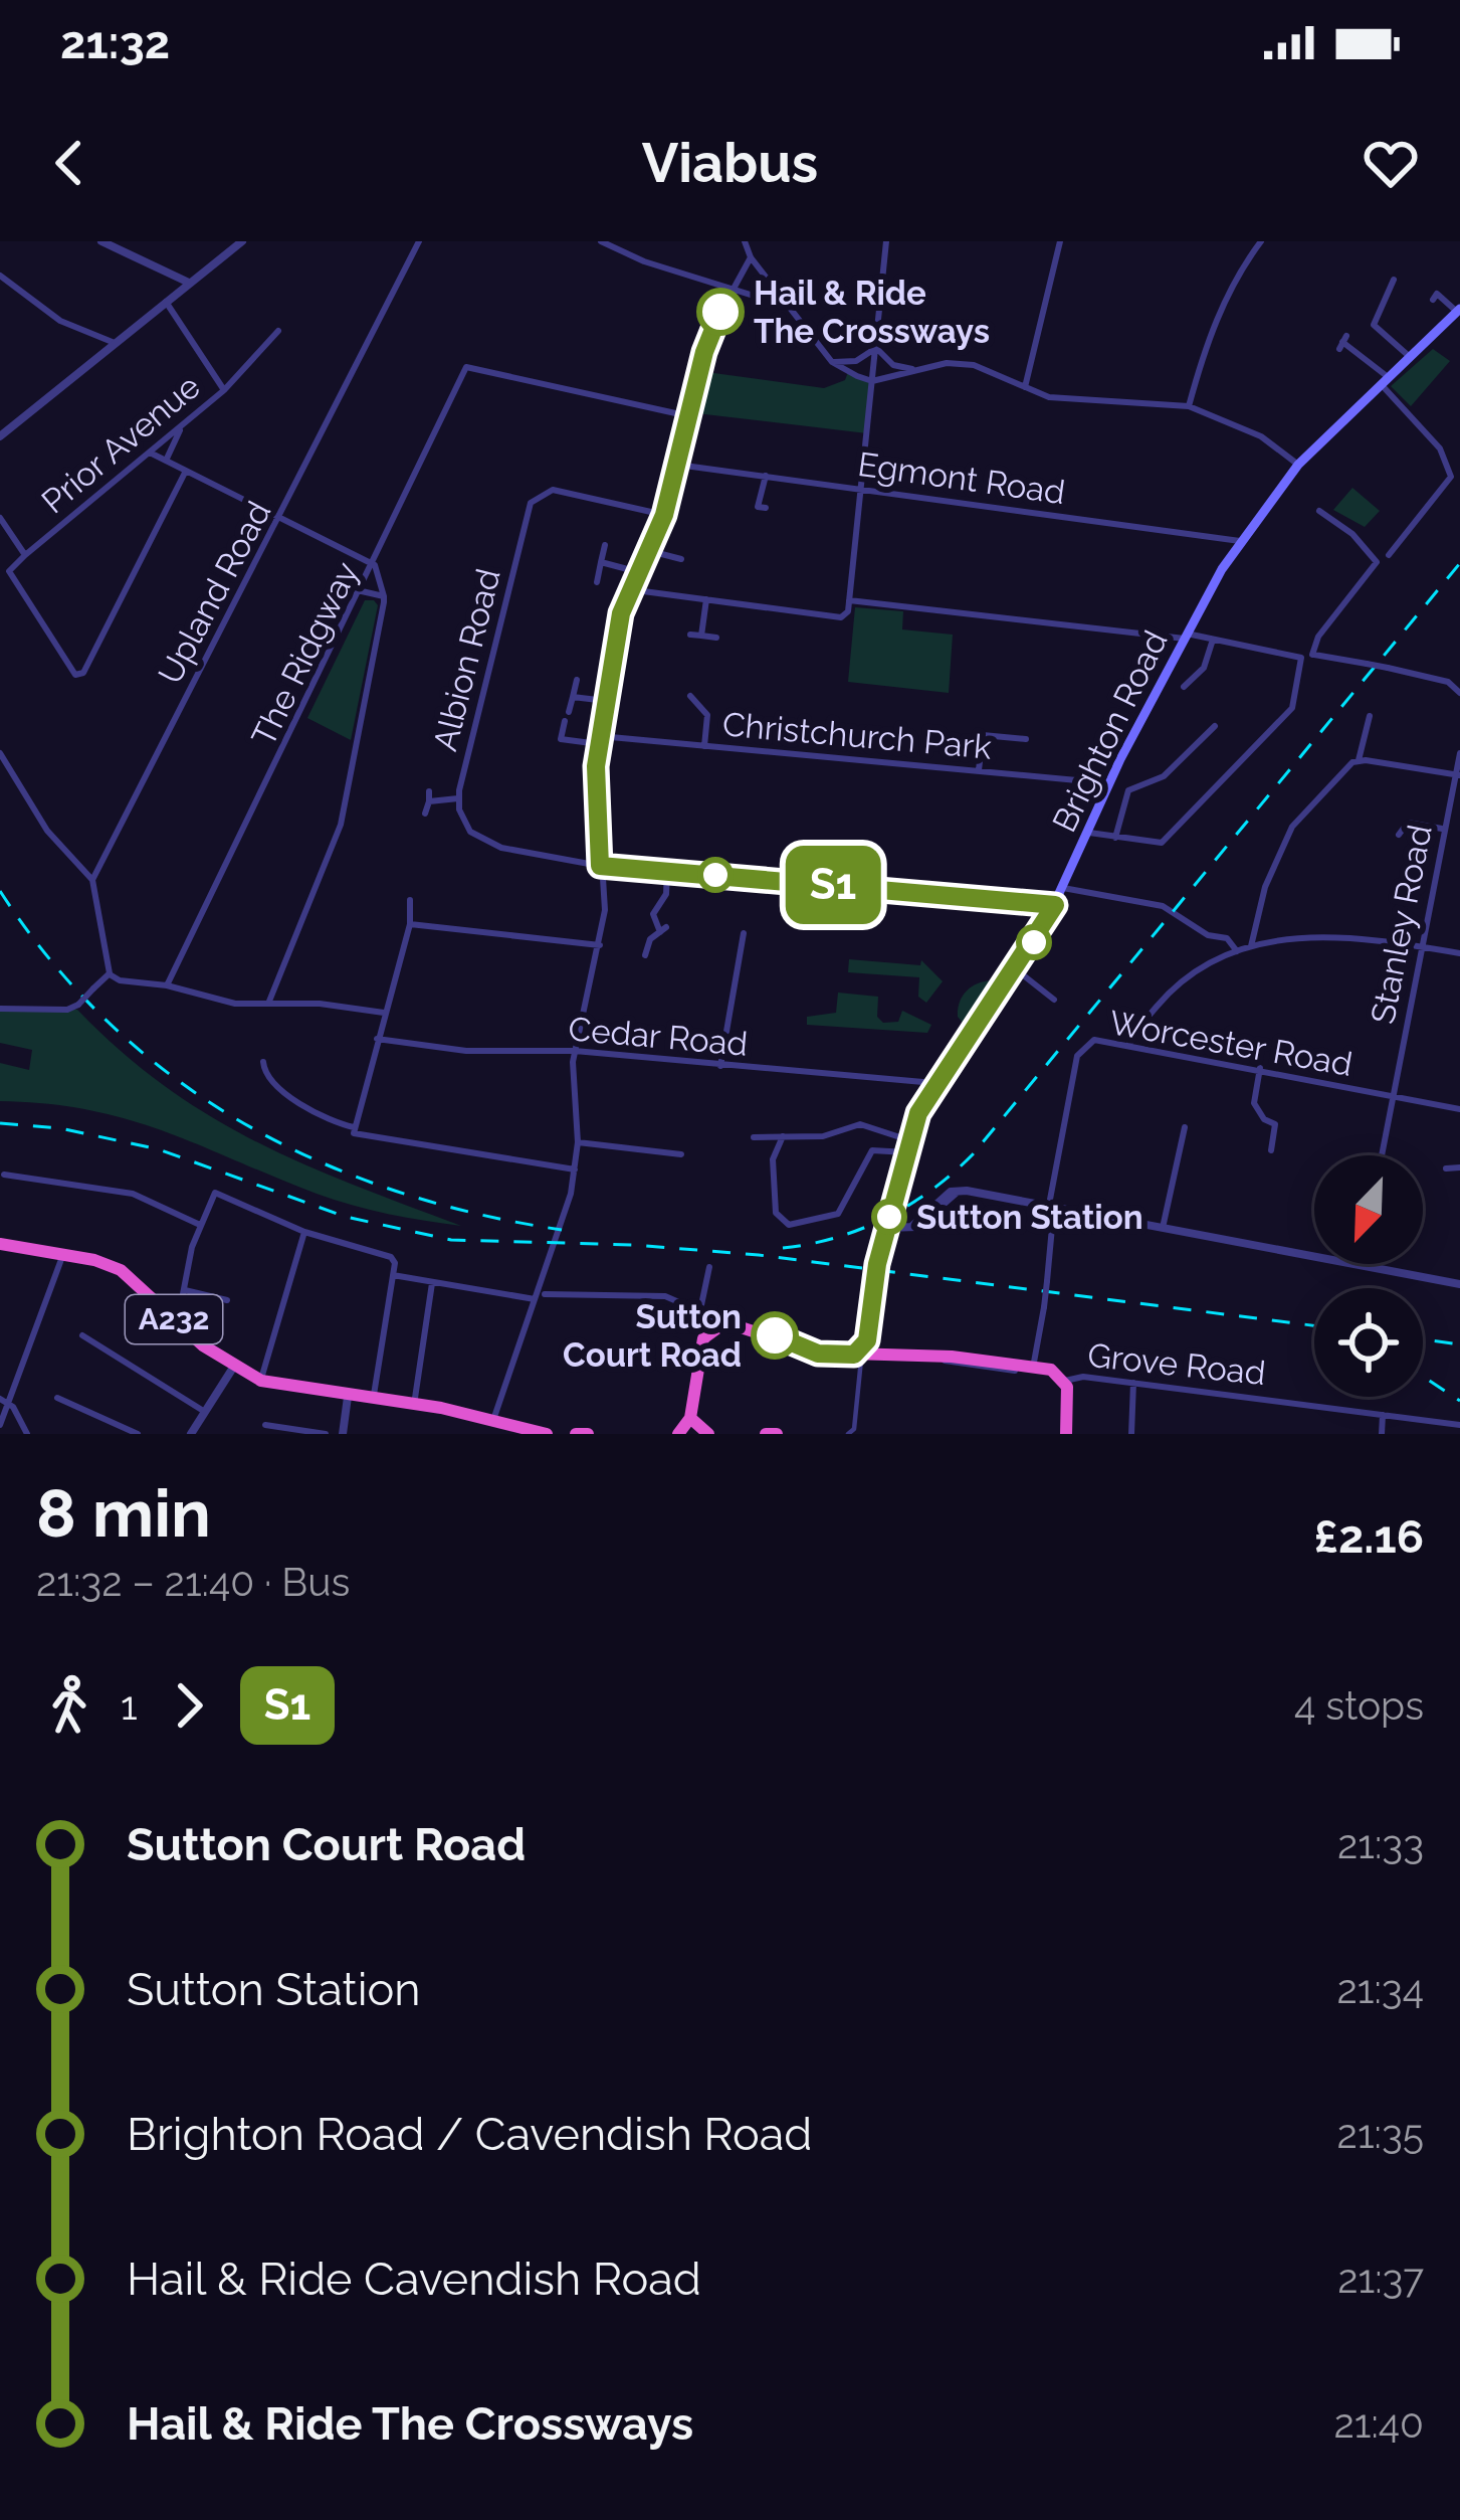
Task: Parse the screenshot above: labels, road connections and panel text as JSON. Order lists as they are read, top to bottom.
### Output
{
  "streets": {
    "highway": ["A232", "Grove Road"],
    "main road": ["Brighton Road"],
    "street": [
      "Prior Avenue",
      "Egmont Road",
      "Upland Road",
      "The Ridgway",
      "Albion Road",
      "Christchurch Park",
      "Stanley Road",
      "Cedar Road",
      "Worcester Road"
    ]
  },
  "crossings": [
    ["Egmont Road", "Brighton Road"],
    ["Albion Road", "Brighton Road"],
    ["Brighton Road", "Christchurch Park"],
    ["Brighton Road", "Cedar Road"],
    ["Stanley Road", "Worcester Road"],
    ["Worcester Road", "Grove Road"]
  ],
  "places": ["Hail & Ride The Crossways", "Sutton Station", "Sutton Court Road"],
  "lines": ["bus line S1"],
  "north": "bottom left",
  "page": {
    "status": "21:32",
    "header": "Viabus",
    "on_map": "S1",
    "heading": ["8 min", "21:32 – 21:40 · Bus", "£2.16"],
    "legs": ["1", "S1", "4 stops"],
    "list": [
      {
        "name": "Sutton Court Road",
        "value": "21:33"
      },
      {
        "name": "Sutton Station",
        "value": "21:34"
      },
      {
        "name": "Brighton Road / Cavendish Road",
        "value": "21:35"
      },
      {
        "name": "Hail & Ride Cavendish Road",
        "value": "21:37"
      },
      {
        "name": "Hail & Ride The Crossways",
        "value": "21:40"
      }
    ]
  }
}
